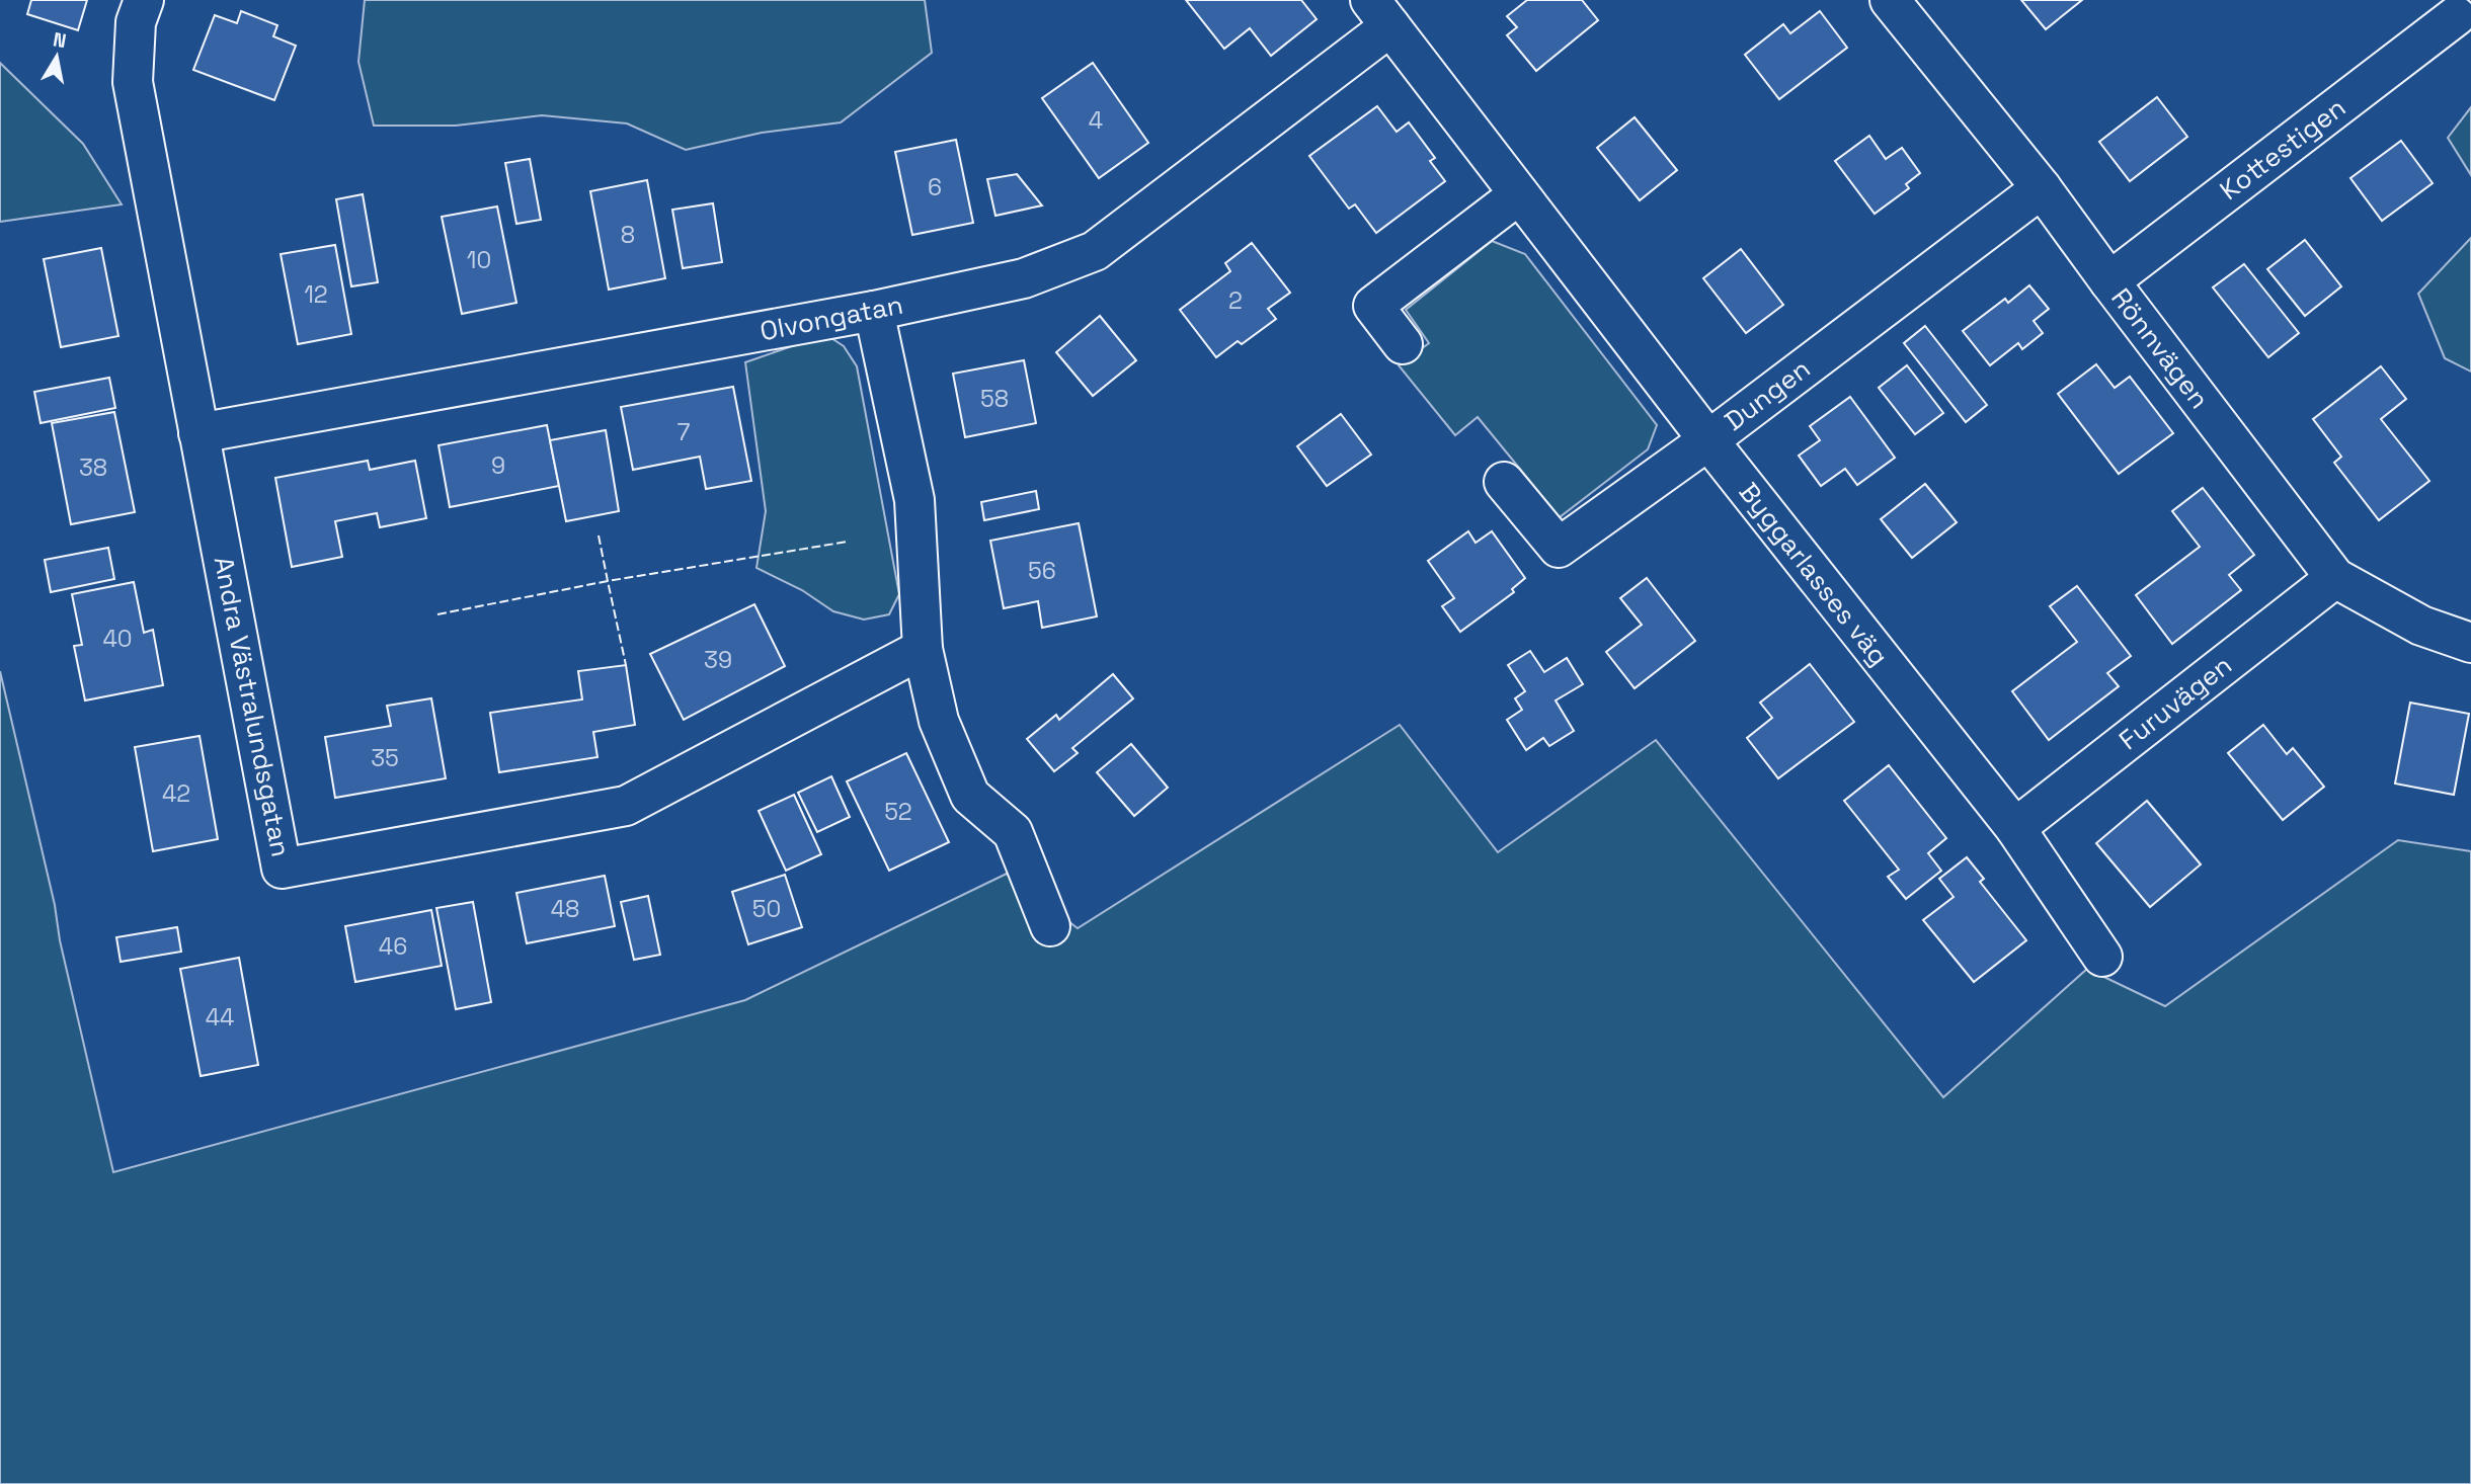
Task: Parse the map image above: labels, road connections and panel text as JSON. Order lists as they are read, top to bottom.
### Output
{
  "streets": {
    "street": [
      "Kottestigen",
      "Olvongatan",
      "Rönnvägen",
      "Dungen",
      "Byggarlasses väg",
      "Furuvägen",
      "Andra Västralundsgatan"
    ]
  },
  "crossings": [
    ["Kottestigen", "Rönnvägen"],
    ["Olvongatan", "Byggarlasses väg"],
    ["Olvongatan", "Andra Västralundsgatan"],
    ["Rönnvägen", "Dungen"],
    ["Rönnvägen", "Furuvägen"],
    ["Dungen", "Byggarlasses väg"],
    ["Byggarlasses väg", "Furuvägen"]
  ],
  "house_numbers": [
    "4",
    "6",
    "8",
    "10",
    "12",
    "2",
    "58",
    "7",
    "9",
    "38",
    "56",
    "40",
    "39",
    "35",
    "42",
    "52",
    "48",
    "50",
    "46",
    "44"
  ],
  "north": "top"
}
